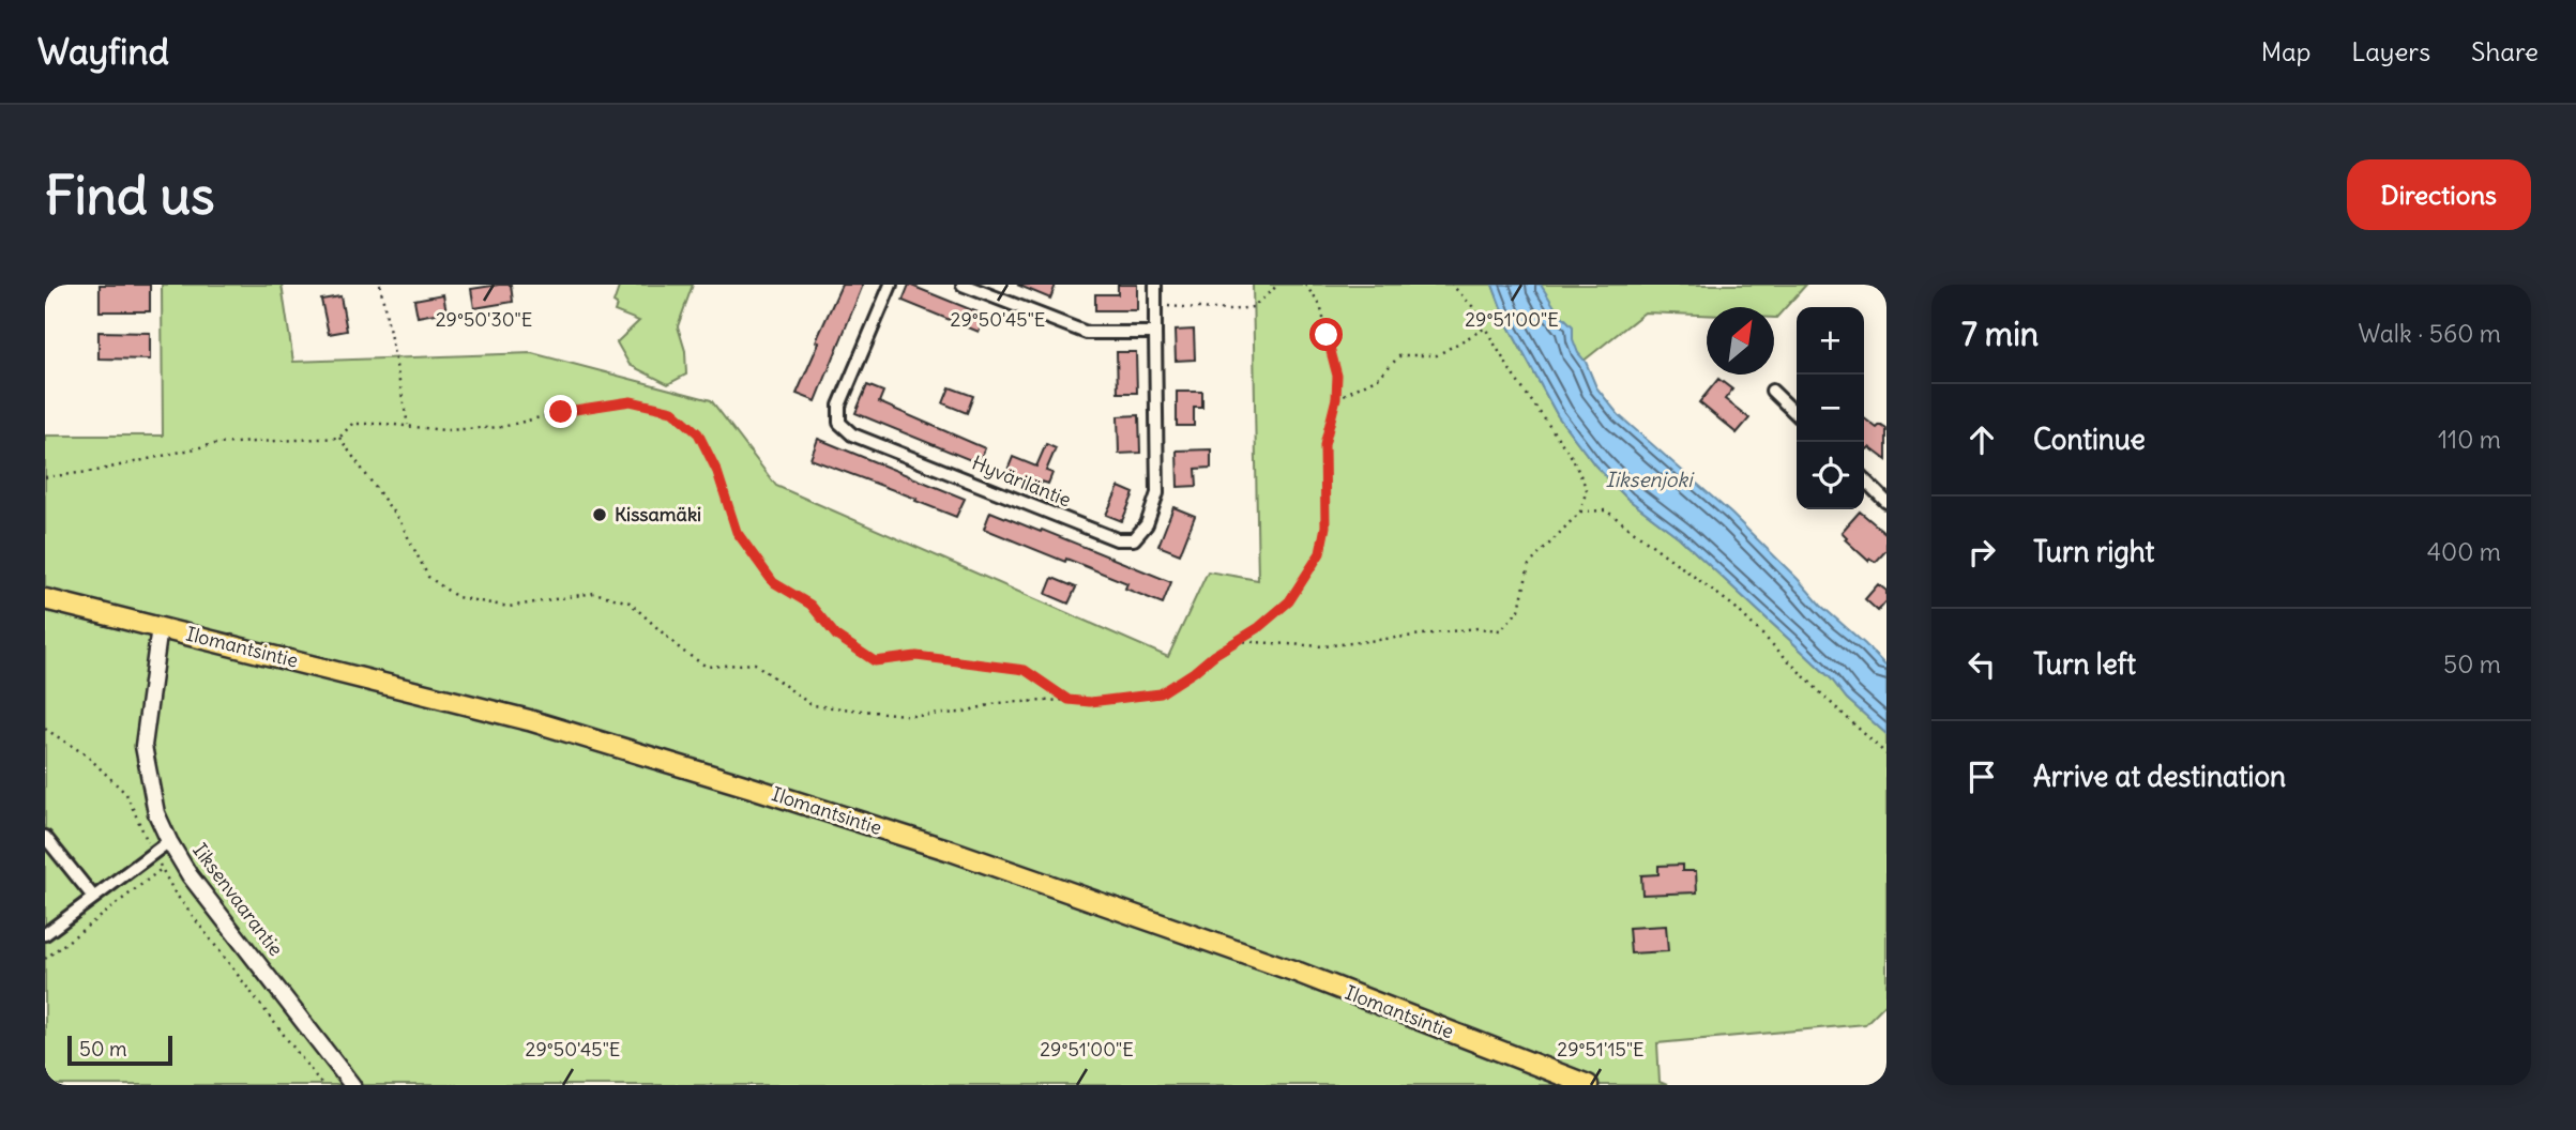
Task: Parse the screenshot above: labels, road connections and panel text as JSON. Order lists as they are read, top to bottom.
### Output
{
  "streets": {
    "main road": ["Ilomantsintie"],
    "street": ["Hyväriläntie", "Iiksenvaarantie"]
  },
  "crossings": [
    ["Ilomantsintie", "Iiksenvaarantie"]
  ],
  "water": ["Iiksenjoki"],
  "places": ["Kissamäki"],
  "scale_bar": "50 m",
  "north": "top right",
  "page": {
    "header": "Wayfind",
    "nav": ["Map", "Layers", "Share"],
    "buttons": "Directions",
    "title": "Find us",
    "heading": ["7 min", "Walk · 560 m"],
    "map_buttons": ["+", "−"],
    "list": [
      ["Continue", "110 m"],
      ["Turn right", "400 m"],
      ["Turn left", "50 m"],
      "Arrive at destination"
    ],
    "scale": "50 m"
  },
  "coordinates": [
    "29°50'30\"E",
    "29°50'45\"E",
    "29°51'00\"E",
    "29°51'15\"E"
  ]
}
